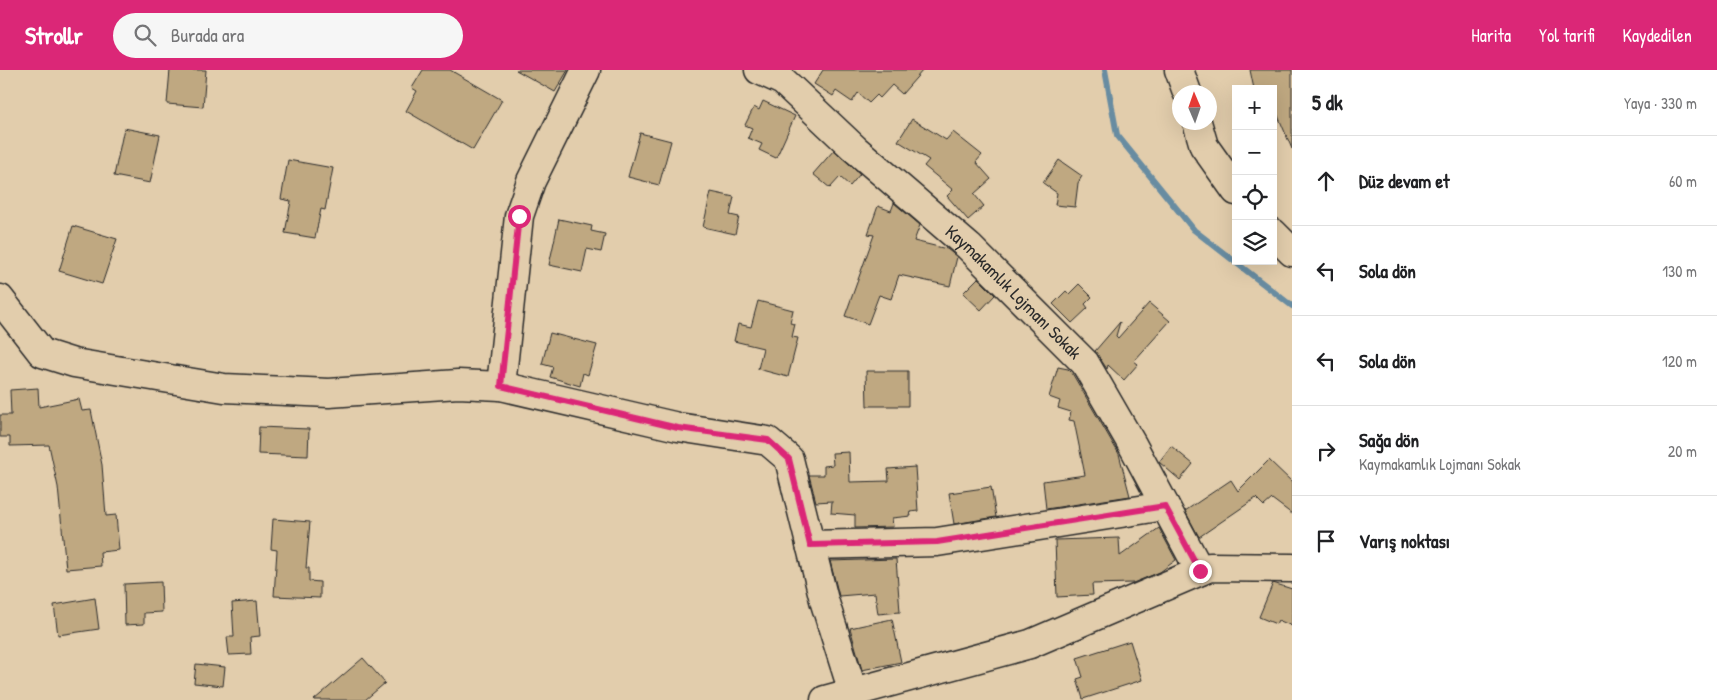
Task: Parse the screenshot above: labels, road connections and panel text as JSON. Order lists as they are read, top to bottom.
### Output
{
  "streets": {
    "street": ["Kaymakamlık Lojmanı Sokak"]
  },
  "north": "top",
  "page": {
    "header": "Strollr",
    "search": "Burada ara",
    "nav": ["Harita", "Yol tarifi", "Kaydedilen"],
    "heading": ["5 dk", "Yaya · 330 m"],
    "map_buttons": ["+", "−"],
    "list": [
      ["Düz devam et", "60 m"],
      ["Sola dön", "130 m"],
      ["Sola dön", "120 m"],
      ["Sağa dön", "Kaymakamlık Lojmanı Sokak", "20 m"],
      "Varış noktası"
    ]
  }
}
